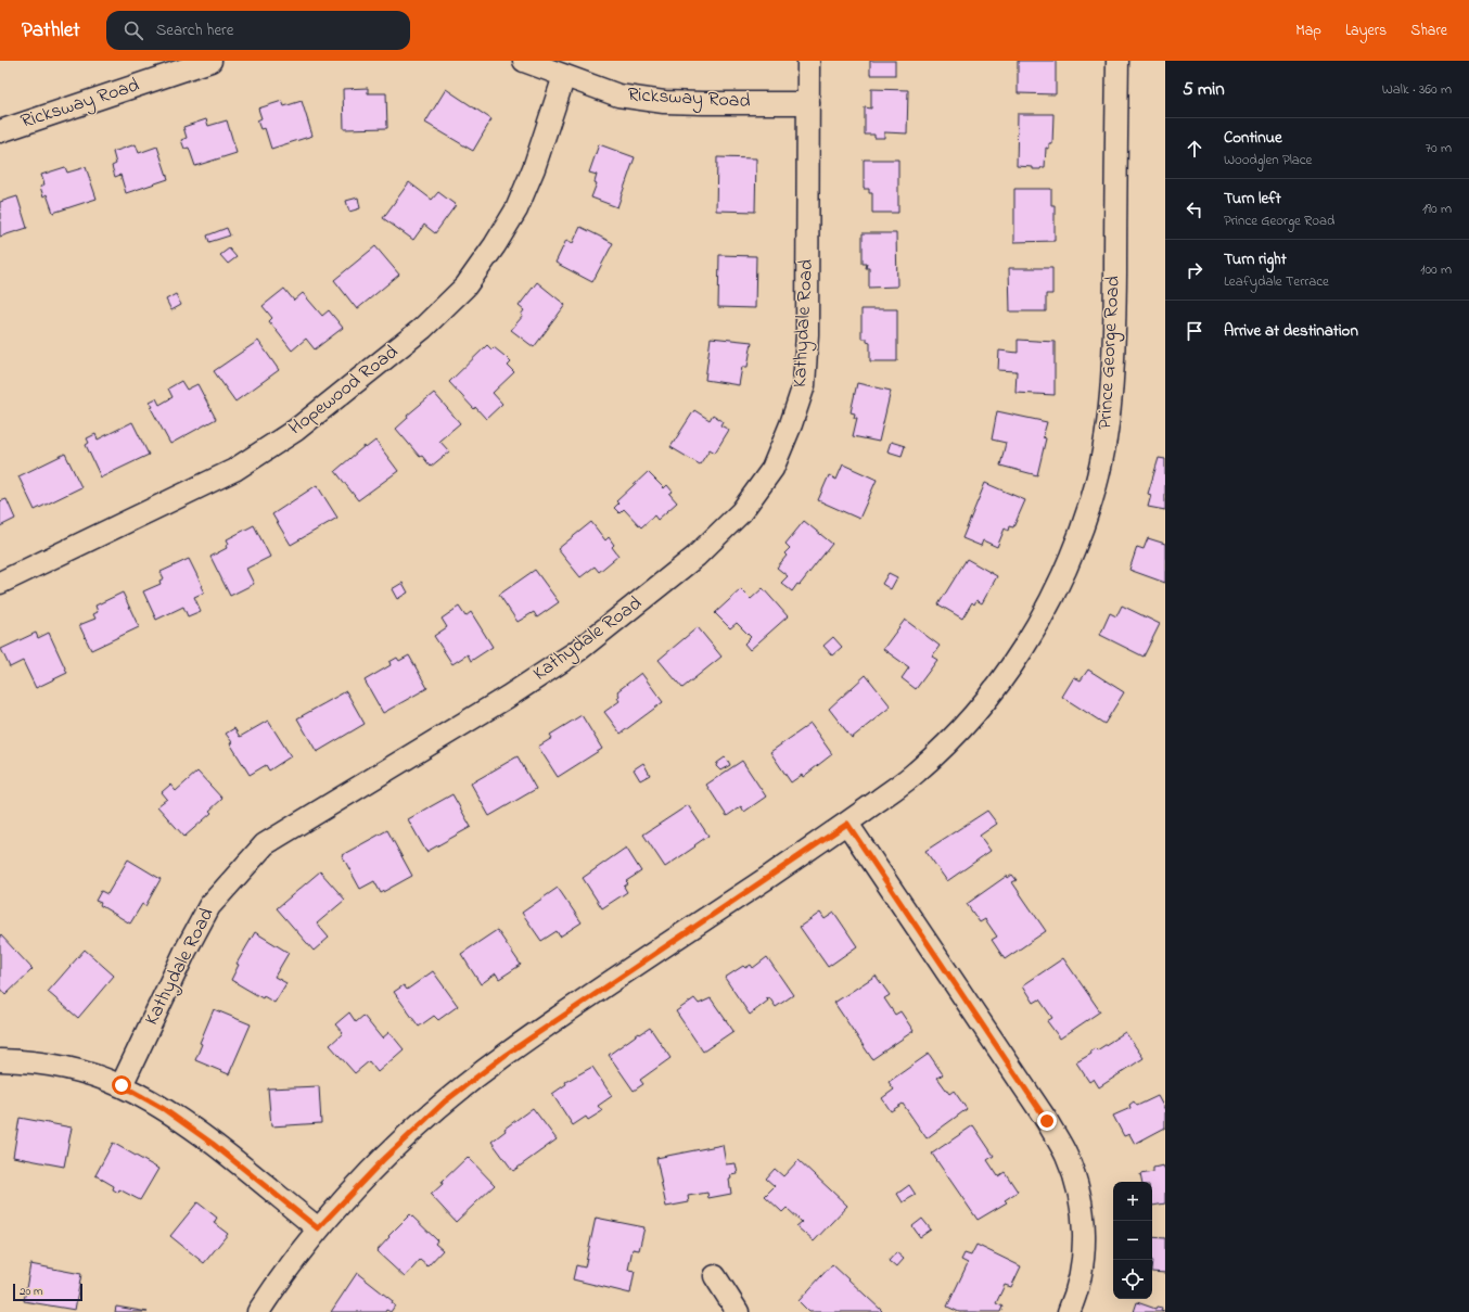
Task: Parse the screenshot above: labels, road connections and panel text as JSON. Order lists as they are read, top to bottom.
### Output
{
  "streets": {
    "street": [
      "Ricksway Road",
      "Kathydale Road",
      "Prince George Road",
      "Hopewood Road"
    ]
  },
  "crossings": [
    ["Ricksway Road", "Kathydale Road"],
    ["Ricksway Road", "Hopewood Road"]
  ],
  "scale_bar": "20 m",
  "page": {
    "header": "Pathlet",
    "search": "Search here",
    "nav": ["Map", "Layers", "Share"],
    "heading": ["5 min", "Walk · 360 m"],
    "list": [
      ["Continue", "Woodglen Place", "70 m"],
      ["Turn left", "Prince George Road", "190 m"],
      ["Turn right", "Leafydale Terrace", "100 m"],
      "Arrive at destination"
    ],
    "map_buttons": ["+", "−"],
    "scale": "20 m"
  }
}
